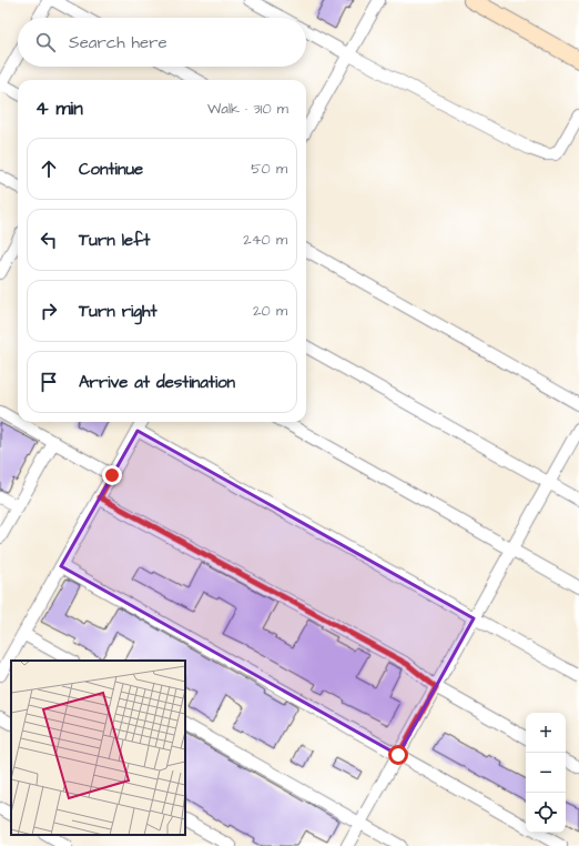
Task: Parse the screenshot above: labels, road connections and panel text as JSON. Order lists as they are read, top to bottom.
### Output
{
  "page": {
    "search": "Search here",
    "heading": ["4 min", "Walk · 310 m"],
    "list": [
      ["Continue", "50 m"],
      ["Turn left", "240 m"],
      ["Turn right", "20 m"],
      "Arrive at destination"
    ],
    "map_buttons": ["+", "−"]
  }
}
